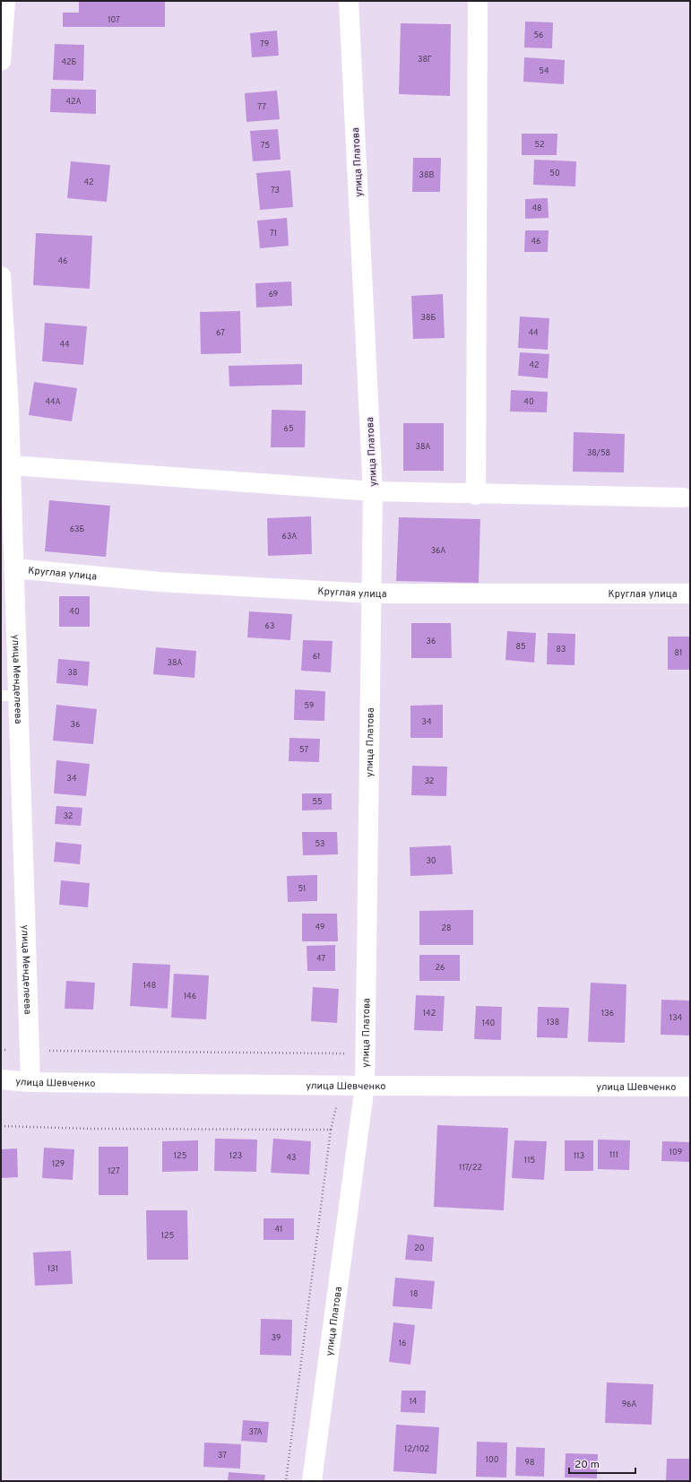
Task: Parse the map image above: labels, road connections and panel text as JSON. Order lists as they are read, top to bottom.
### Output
{
  "streets": {
    "street": [
      "улица Платова",
      "Круглая улица",
      "улица Менделеева",
      "улица Шевченко"
    ]
  },
  "crossings": [
    ["улица Платова", "Круглая улица"],
    ["улица Платова", "улица Шевченко"],
    ["Круглая улица", "улица Менделеева"],
    ["улица Менделеева", "улица Шевченко"]
  ],
  "house_numbers": [
    "107",
    "56",
    "79",
    "38Г",
    "42Б",
    "54",
    "42А",
    "77",
    "52",
    "75",
    "50",
    "38В",
    "42",
    "73",
    "48",
    "71",
    "46",
    "46",
    "69",
    "38Б",
    "67",
    "44",
    "44",
    "42",
    "44А",
    "40",
    "65",
    "38А",
    "38/58",
    "63Б",
    "63А",
    "36А",
    "40",
    "63",
    "36",
    "85",
    "83",
    "81",
    "61",
    "38А",
    "38",
    "59",
    "34",
    "36",
    "57",
    "34",
    "32",
    "55",
    "32",
    "53",
    "30",
    "51",
    "49",
    "28",
    "47",
    "26",
    "148",
    "146",
    "142",
    "136",
    "134",
    "138",
    "140",
    "109",
    "111",
    "125",
    "123",
    "113",
    "43",
    "115",
    "129",
    "117/22",
    "127",
    "41",
    "125",
    "20",
    "131",
    "18",
    "39",
    "16",
    "14",
    "96А",
    "37А",
    "12/102",
    "37",
    "100",
    "98"
  ],
  "scale_bar": "20 m"
}
